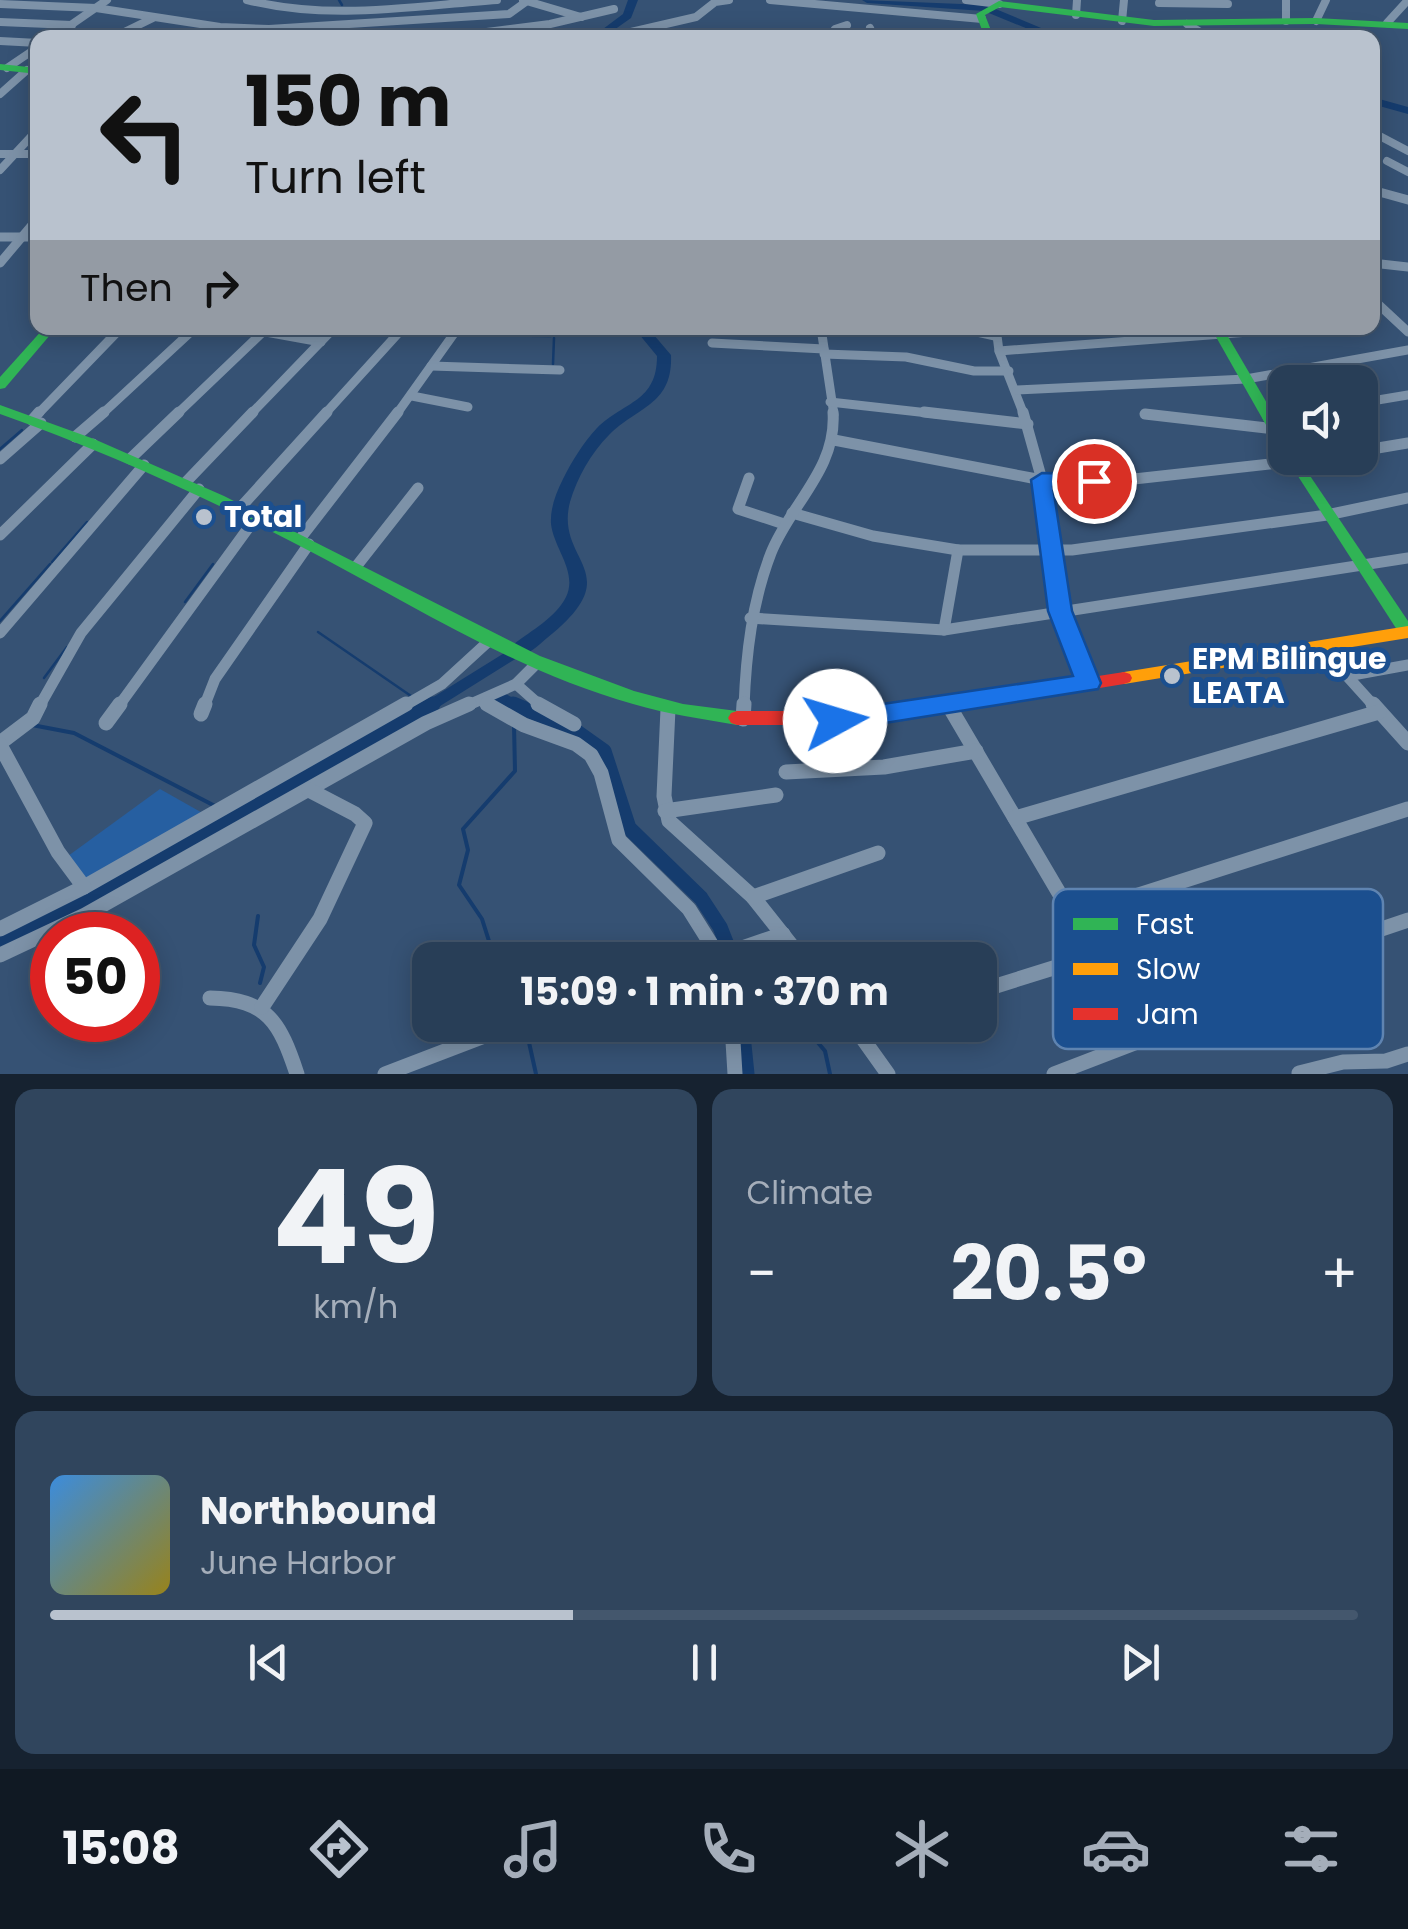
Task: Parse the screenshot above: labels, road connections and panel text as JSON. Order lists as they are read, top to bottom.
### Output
{
  "places": ["Total", "EPM Bilingue LEATA"],
  "legend": ["Fast", "Slow", "Jam"],
  "page": {
    "turn": ["150 m", "Turn left"],
    "then": "Then",
    "limit": "50",
    "trip": "15:09 · 1 min · 370 m",
    "tile": [
      ["49", "km/h"],
      "Climate"
    ],
    "heat": ["−", "20.5°", "+"],
    "song": ["Northbound", "June Harbor"],
    "tabs": "15:08"
  }
}
